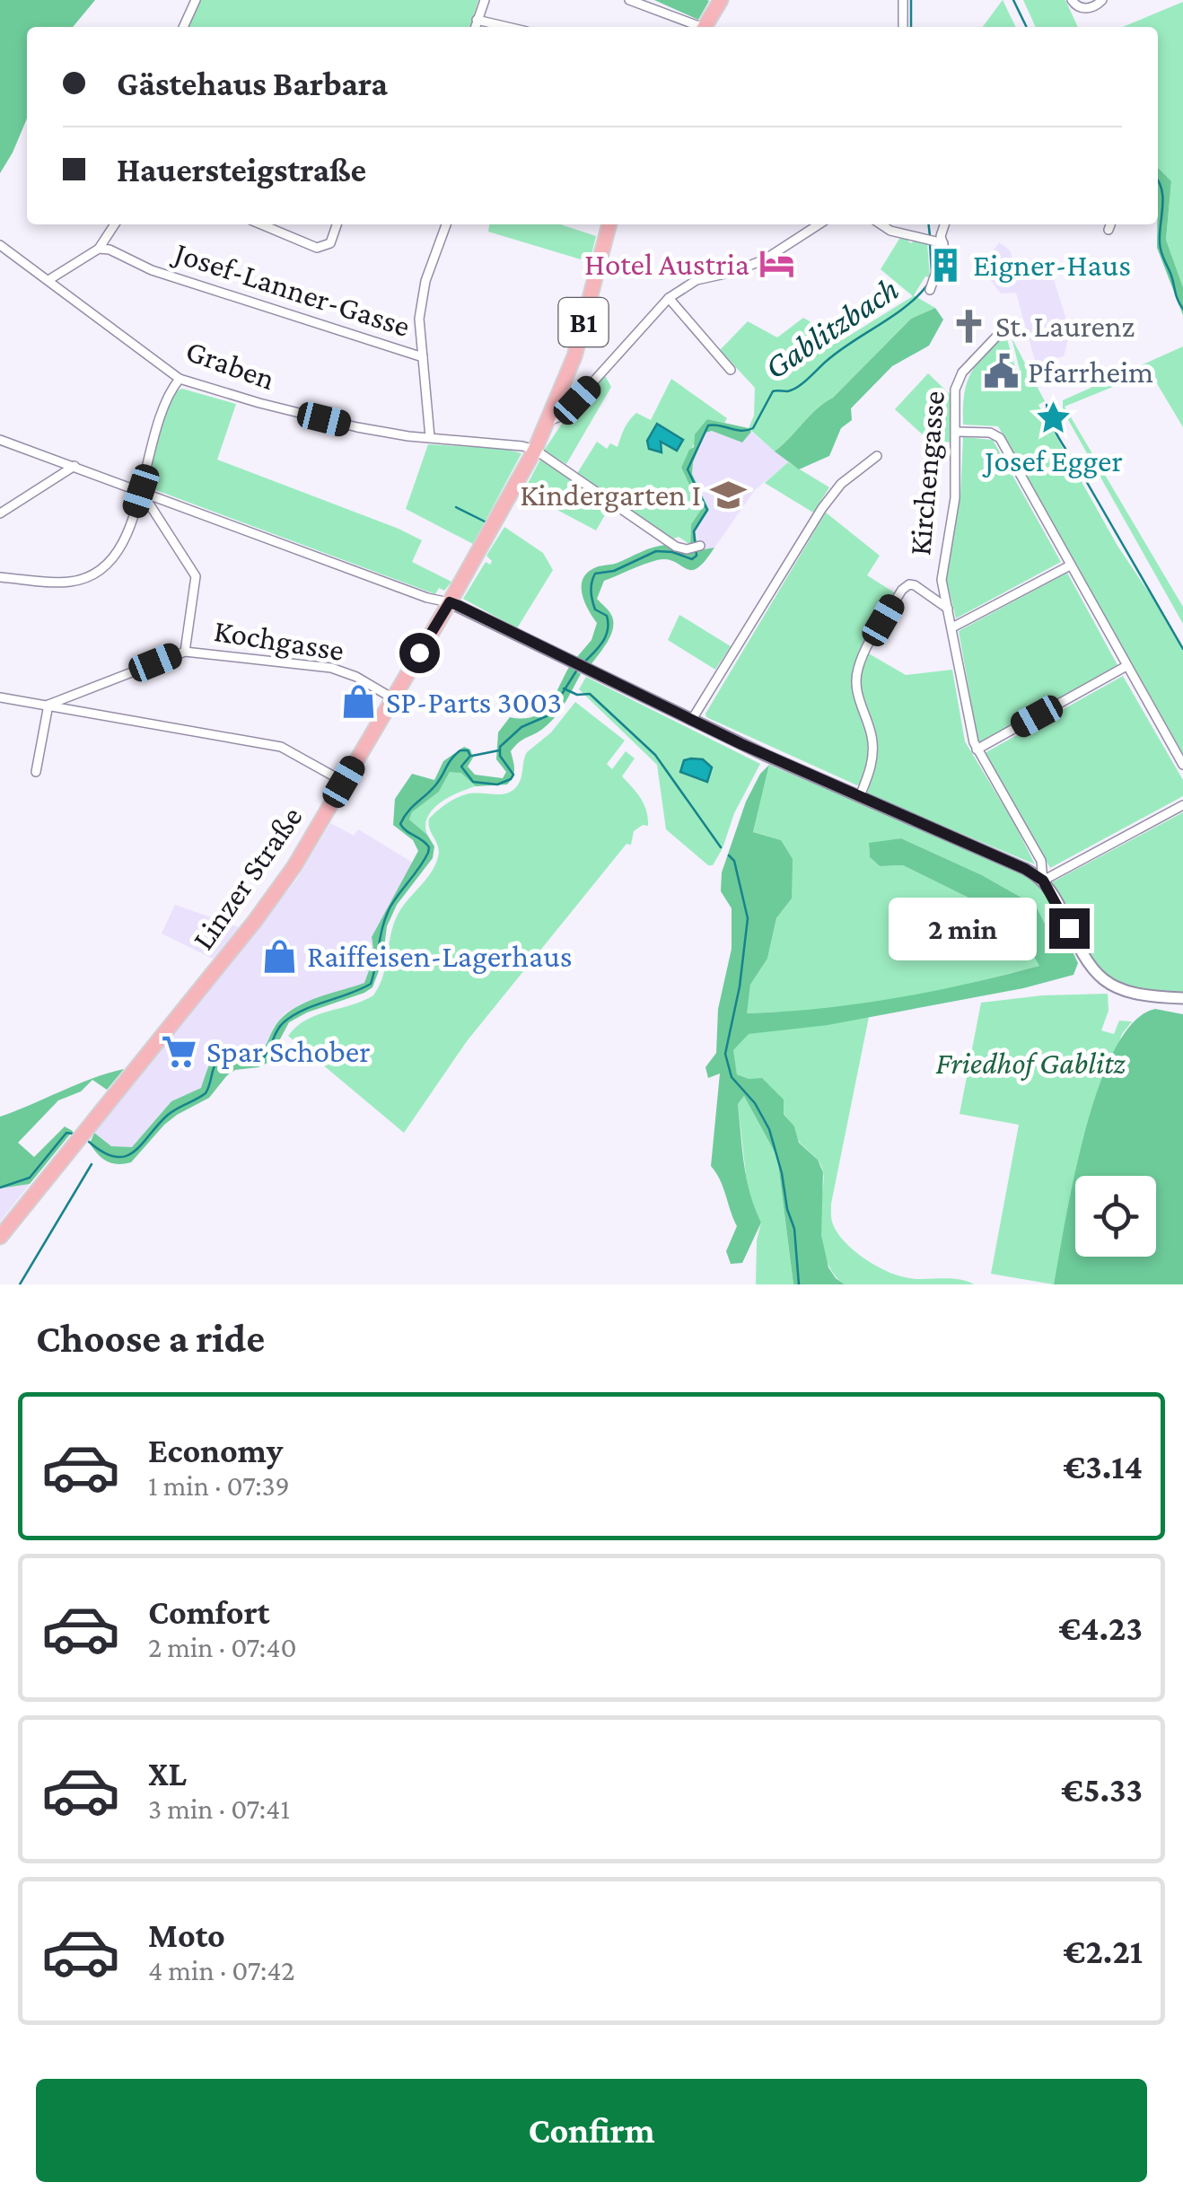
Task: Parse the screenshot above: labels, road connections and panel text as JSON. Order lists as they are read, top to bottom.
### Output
{
  "streets": {
    "main road": ["B1", "Linzer Straße"],
    "street": [
      "Josef-Lanner-Gasse",
      "Graben",
      "Kirchengasse",
      "Kochgasse"
    ]
  },
  "crossings": [
    ["Graben", "Linzer Straße"],
    ["Kochgasse", "Linzer Straße"]
  ],
  "water": ["Gablitzbach"],
  "parks": ["Friedhof Gablitz"],
  "places": {
    "hotel": ["Hotel Austria"],
    "building": ["Eigner-Haus"],
    "church": ["St. Laurenz"],
    "public building": ["Pfarrheim"],
    "place": ["Josef Egger"],
    "school or university": ["Kindergarten I"],
    "shop": ["SP-Parts 3003", "Raiffeisen-Lagerhaus"],
    "supermarket": ["Spar Schober"]
  },
  "page": {
    "banner": ["Gästehaus Barbara", "Hauersteigstraße"],
    "bubble": "2 min",
    "heading": "Choose a ride",
    "list": [
      {
        "name": "Economy",
        "note": "1 min · 07:39",
        "value": "€3.14"
      },
      {
        "name": "Comfort",
        "note": "2 min · 07:40",
        "value": "€4.23"
      },
      {
        "name": "XL",
        "note": "3 min · 07:41",
        "value": "€5.33"
      },
      {
        "name": "Moto",
        "note": "4 min · 07:42",
        "value": "€2.21"
      }
    ],
    "buttons": "Confirm"
  }
}
